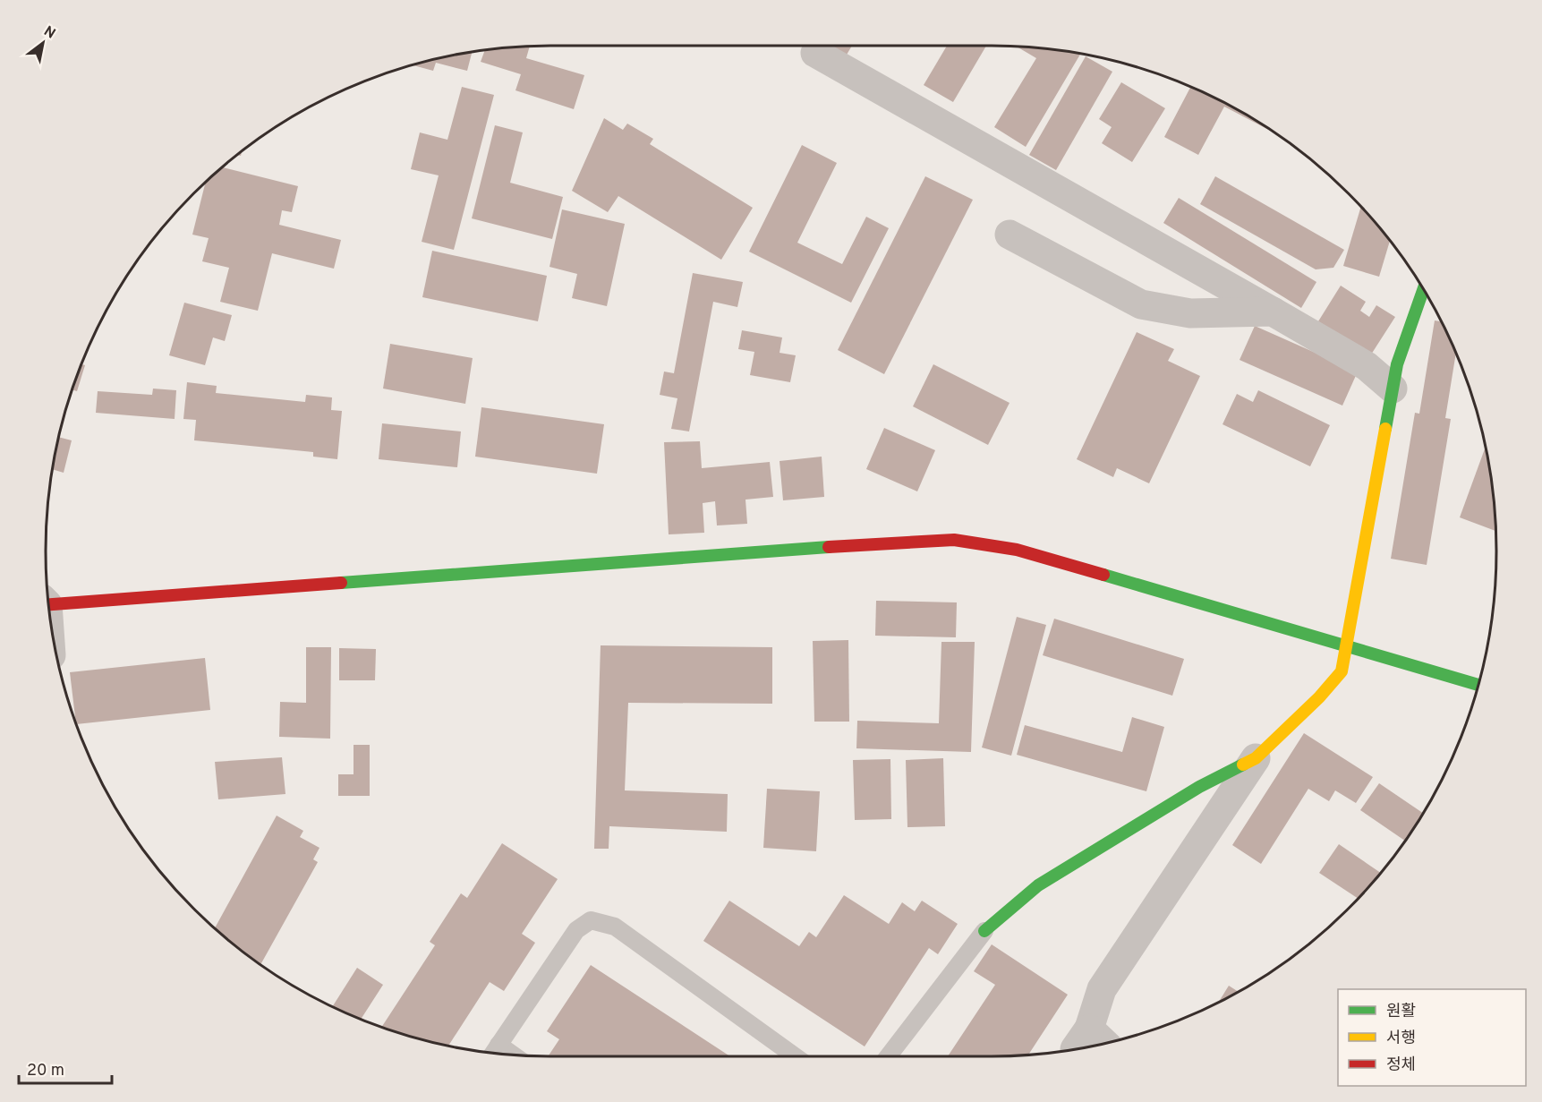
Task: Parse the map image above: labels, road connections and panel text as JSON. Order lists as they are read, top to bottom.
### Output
{
  "legend": ["원활", "서행", "정체"],
  "scale_bar": "20 m",
  "north": "top right"
}
